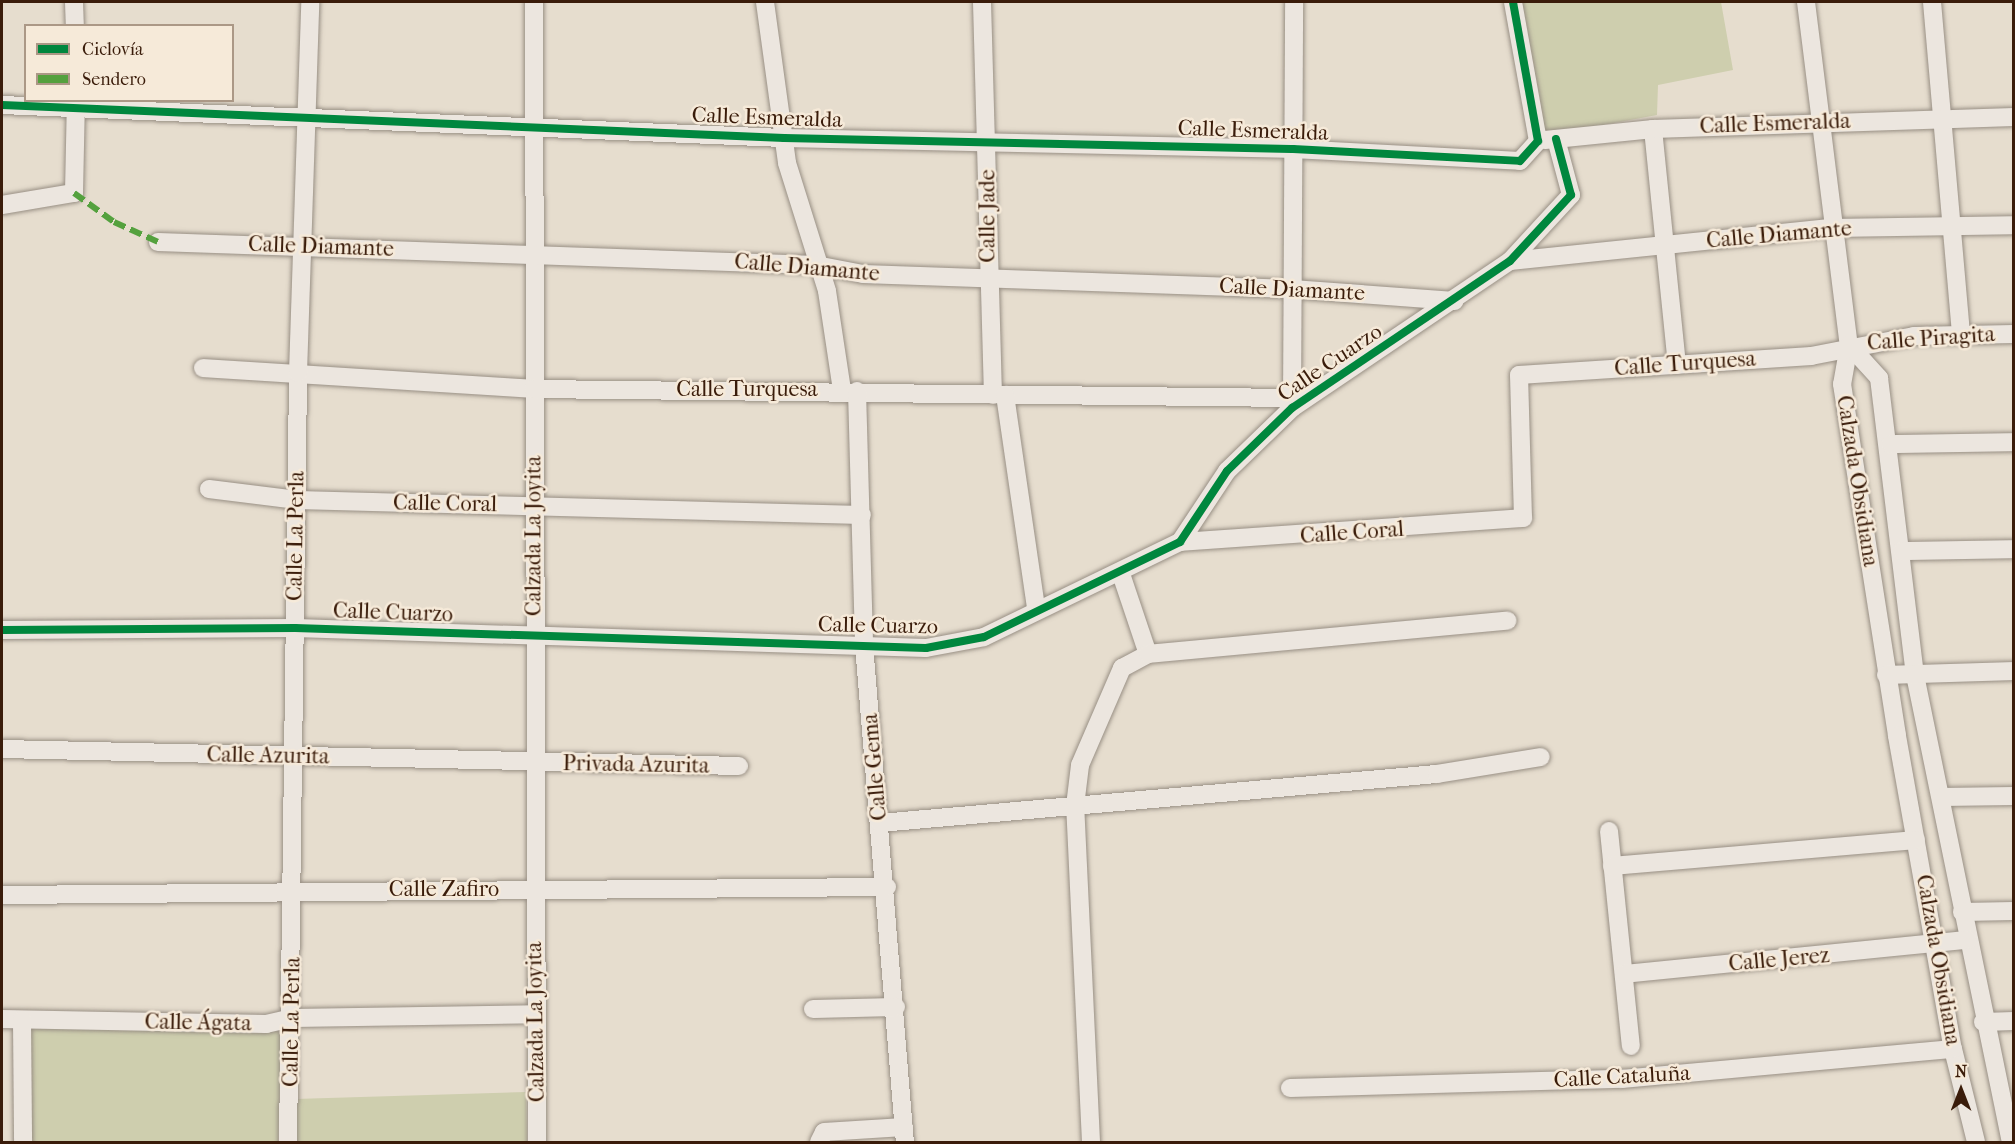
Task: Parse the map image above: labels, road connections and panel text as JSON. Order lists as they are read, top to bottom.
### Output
{
  "streets": {
    "street": [
      "Calle Esmeralda",
      "Calle Jade",
      "Calle Diamante",
      "Calle Piragita",
      "Calle Cuarzo",
      "Calle Turquesa",
      "Calzada Obsidiana",
      "Calle Coral",
      "Calle La Perla",
      "Calzada La Joyita",
      "Calle Azurita",
      "Privada Azurita",
      "Calle Gema",
      "Calle Zafiro",
      "Calle Jerez",
      "Calle Ágata",
      "Calle Cataluña"
    ]
  },
  "crossings": [
    ["Calle Esmeralda", "Calle Jade"],
    ["Calle Esmeralda", "Calle Cuarzo"],
    ["Calle Esmeralda", "Calle La Perla"],
    ["Calle Esmeralda", "Calzada La Joyita"],
    ["Calle Esmeralda", "Calle Gema"],
    ["Calle Jade", "Calle Diamante"],
    ["Calle Jade", "Calle Cuarzo"],
    ["Calle Jade", "Calle Turquesa"],
    ["Calle Diamante", "Calle Cuarzo"],
    ["Calle Diamante", "Calle La Perla"],
    ["Calle Diamante", "Calzada La Joyita"],
    ["Calle Diamante", "Calle Gema"],
    ["Calle Piragita", "Calle Turquesa"],
    ["Calle Piragita", "Calzada Obsidiana"],
    ["Calle Cuarzo", "Calle Turquesa"],
    ["Calle Cuarzo", "Calle Coral"],
    ["Calle Cuarzo", "Calle La Perla"],
    ["Calle Cuarzo", "Calzada La Joyita"],
    ["Calle Cuarzo", "Calle Gema"],
    ["Calle Turquesa", "Calzada Obsidiana"],
    ["Calle Turquesa", "Calle Coral"],
    ["Calle Turquesa", "Calle La Perla"],
    ["Calle Turquesa", "Calzada La Joyita"],
    ["Calle Turquesa", "Calle Gema"],
    ["Calzada Obsidiana", "Calle Jerez"],
    ["Calzada Obsidiana", "Calle Cataluña"],
    ["Calle Coral", "Calle La Perla"],
    ["Calle Coral", "Calzada La Joyita"],
    ["Calle Coral", "Calle Gema"],
    ["Calle La Perla", "Calle Azurita"],
    ["Calle La Perla", "Calle Zafiro"],
    ["Calle La Perla", "Calle Ágata"],
    ["Calzada La Joyita", "Calle Azurita"],
    ["Calzada La Joyita", "Privada Azurita"],
    ["Calzada La Joyita", "Calle Zafiro"],
    ["Calzada La Joyita", "Calle Ágata"],
    ["Calle Azurita", "Privada Azurita"],
    ["Calle Gema", "Calle Zafiro"]
  ],
  "legend": ["Ciclovía", "Sendero"],
  "north": "top"
}
